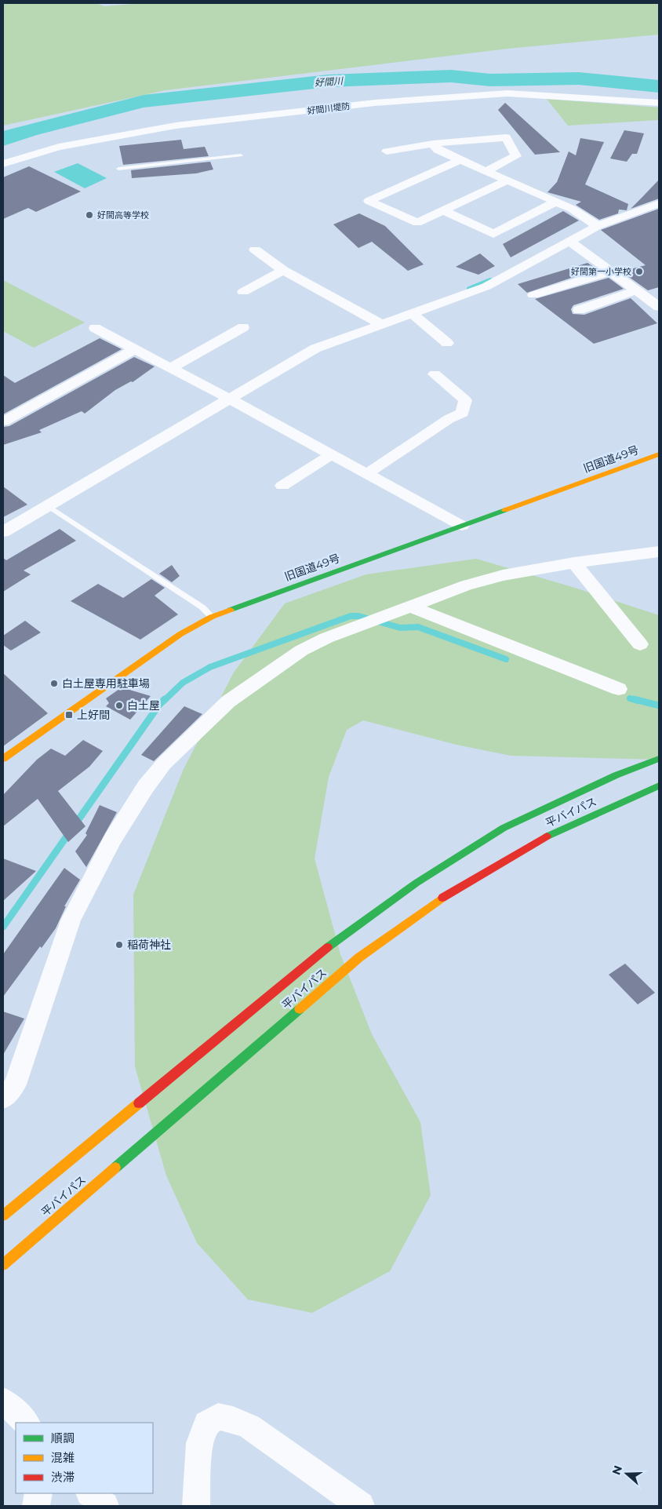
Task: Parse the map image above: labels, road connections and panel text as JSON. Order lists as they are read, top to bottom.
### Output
{
  "streets": {
    "main road": ["旧国道49号", "平バイパス"],
    "street": ["好間川堤防"]
  },
  "water": ["好間川"],
  "places": {
    "other": [
      "好間高等学校",
      "好間第一小学校",
      "白土屋専用駐車場",
      "白土屋",
      "稲荷神社"
    ],
    "transit": ["上好間"]
  },
  "legend": ["順調", "混雑", "渋滞"],
  "north": "left"
}
